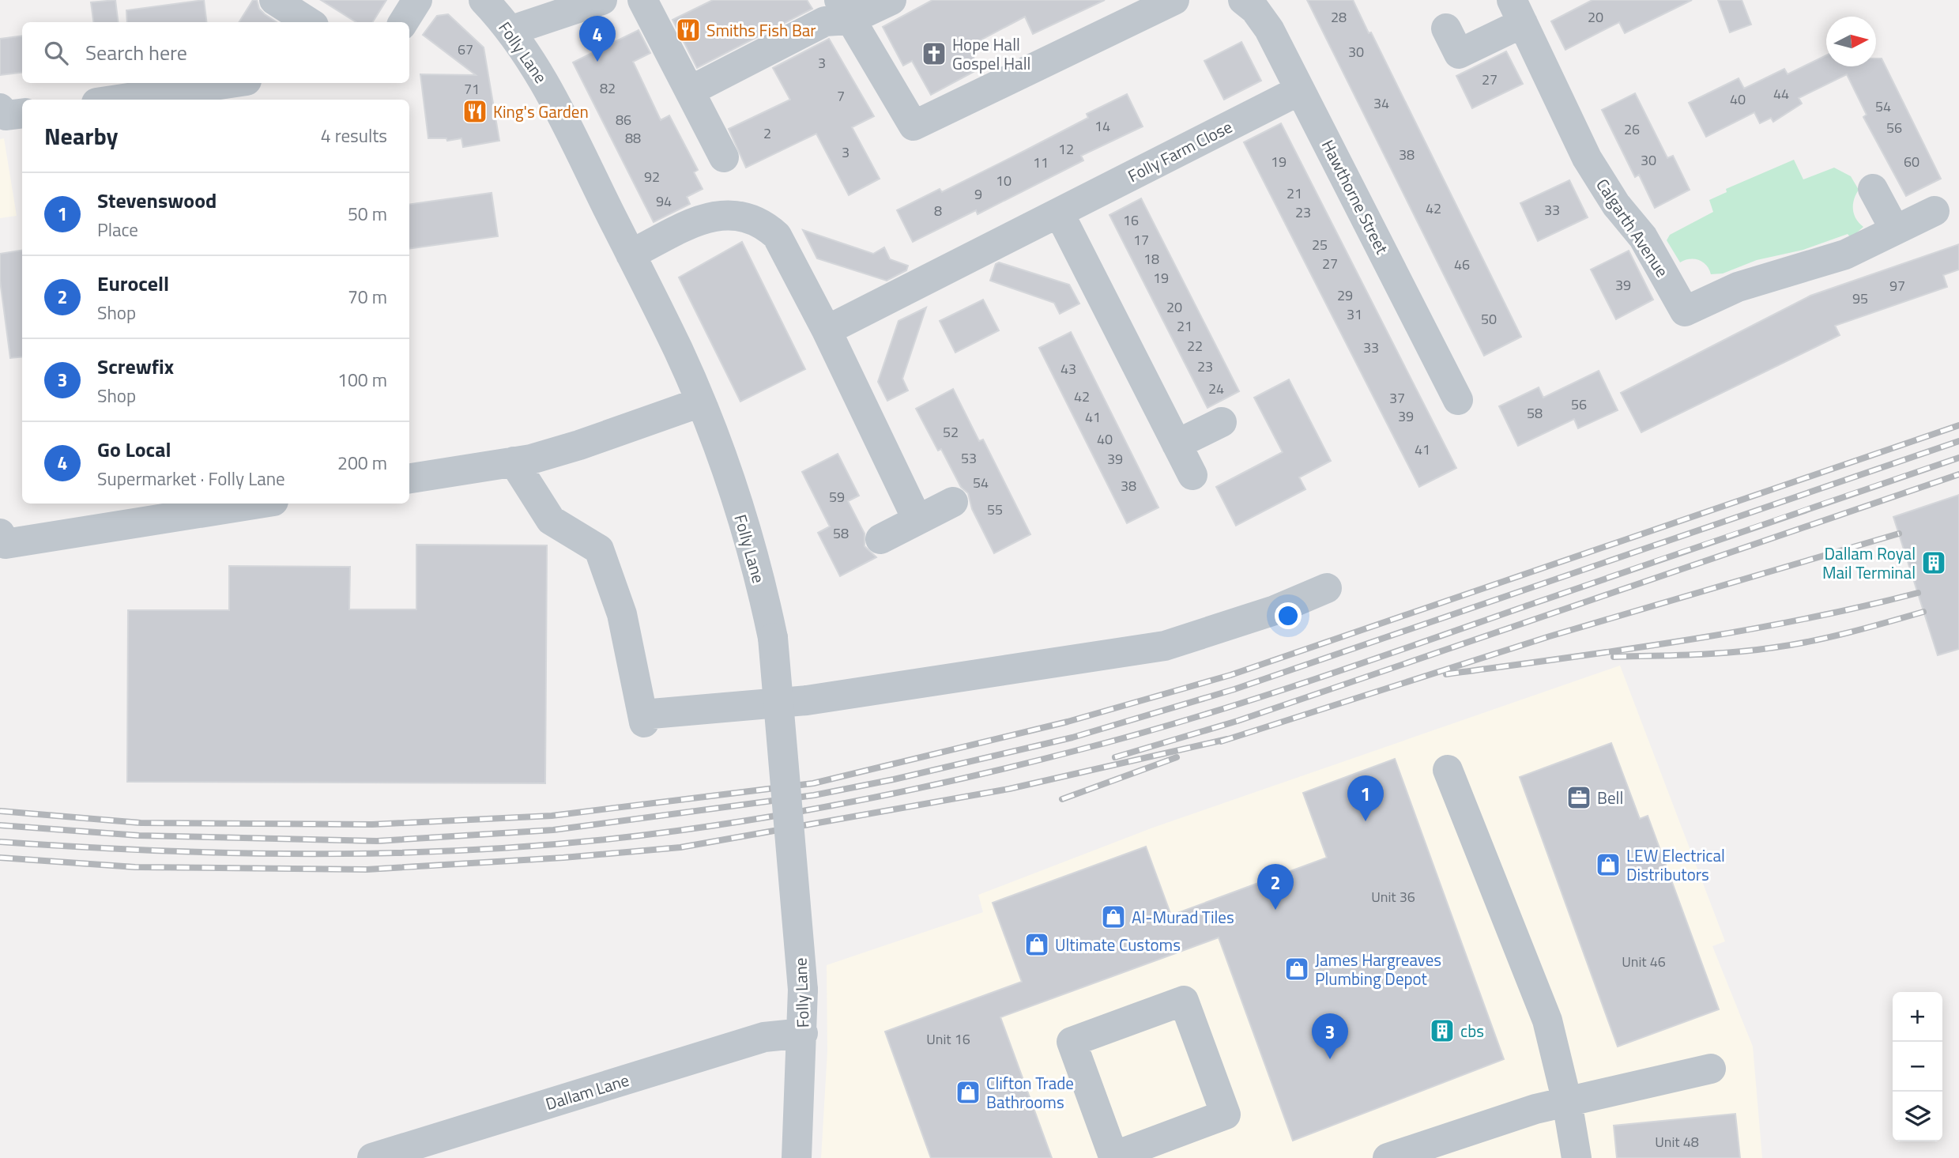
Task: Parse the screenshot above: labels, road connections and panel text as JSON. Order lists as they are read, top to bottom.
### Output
{
  "streets": {
    "street": [
      "Folly Lane",
      "Folly Farm Close",
      "Hawthorne Street",
      "Calgarth Avenue",
      "Dallam Lane"
    ]
  },
  "crossings": [
    ["Folly Lane", "Dallam Lane"],
    ["Folly Farm Close", "Hawthorne Street"]
  ],
  "places": {
    "restaurant": ["Smiths Fish Bar", "King's Garden"],
    "church": ["Hope Hall Gospel Hall"],
    "building": ["Dallam Royal Mail Terminal", "cbs"],
    "office": ["Bell"],
    "shop": [
      "LEW Electrical Distributors",
      "Al-Murad Tiles",
      "Ultimate Customs",
      "James Hargreaves Plumbing Depot",
      "Clifton Trade Bathrooms"
    ]
  },
  "house_numbers": [
    "28",
    "20",
    "67",
    "30",
    "3",
    "27",
    "82",
    "71",
    "44",
    "7",
    "40",
    "34",
    "54",
    "86",
    "14",
    "56",
    "26",
    "2",
    "88",
    "12",
    "3",
    "38",
    "30",
    "19",
    "60",
    "11",
    "92",
    "10",
    "21",
    "9",
    "94",
    "42",
    "33",
    "8",
    "23",
    "16",
    "17",
    "25",
    "18",
    "27",
    "46",
    "19",
    "39",
    "97",
    "29",
    "95",
    "20",
    "31",
    "50",
    "21",
    "22",
    "33",
    "23",
    "43",
    "24",
    "42",
    "37",
    "56",
    "58",
    "39",
    "41",
    "52",
    "40",
    "41",
    "53",
    "39",
    "54",
    "38",
    "59",
    "55",
    "58",
    "Unit 36",
    "Unit 46",
    "Unit 16",
    "Unit 48"
  ],
  "north": "right",
  "page": {
    "pins": [
      "4",
      "1",
      "2",
      "3"
    ],
    "search": "Search here",
    "heading": ["Nearby", "4 results"],
    "list": [
      {
        "mark": "1",
        "name": "Stevenswood",
        "note": "Place",
        "value": "50 m"
      },
      {
        "mark": "2",
        "name": "Eurocell",
        "note": "Shop",
        "value": "70 m"
      },
      {
        "mark": "3",
        "name": "Screwfix",
        "note": "Shop",
        "value": "100 m"
      },
      {
        "mark": "4",
        "name": "Go Local",
        "note": "Supermarket · Folly Lane",
        "value": "200 m"
      }
    ],
    "map_buttons": ["+", "−"]
  }
}
